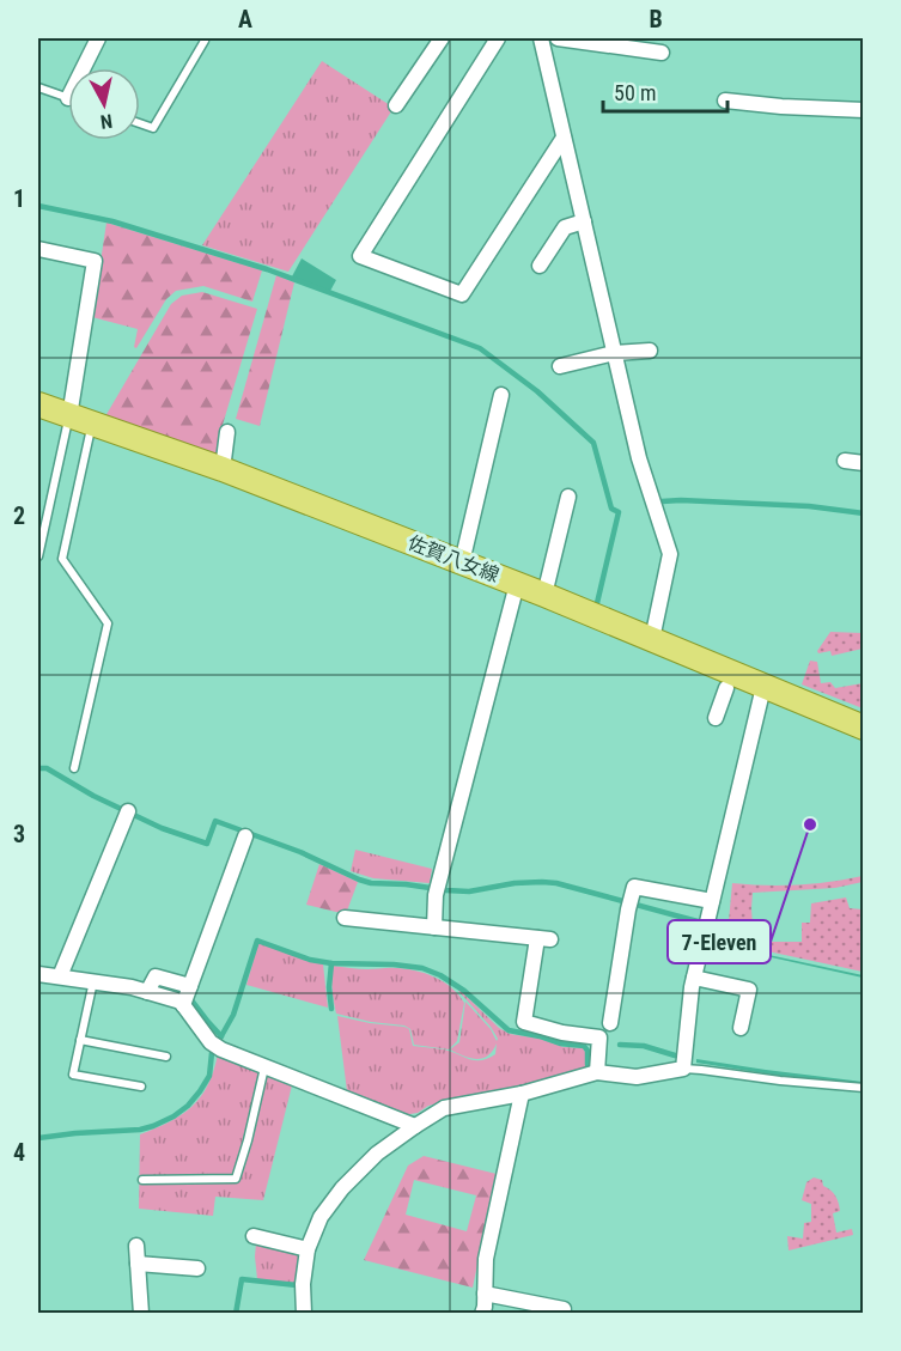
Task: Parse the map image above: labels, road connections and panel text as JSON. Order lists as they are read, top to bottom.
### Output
{
  "streets": {
    "main road": ["佐賀八女線"]
  },
  "places": ["7-Eleven"],
  "scale_bar": "50 m",
  "north": "bottom",
  "grid": {
    "columns": ["A", "B"],
    "rows": [
      "1",
      "2",
      "3",
      "4"
    ]
  }
}
